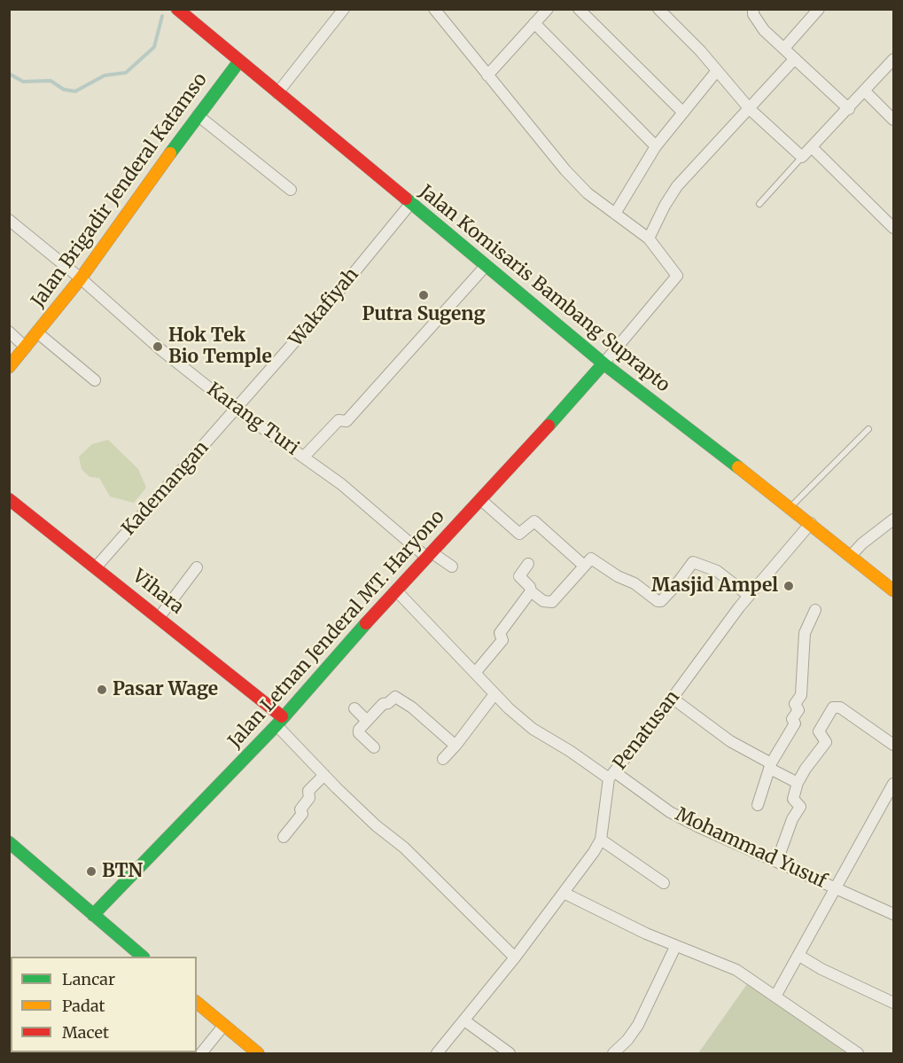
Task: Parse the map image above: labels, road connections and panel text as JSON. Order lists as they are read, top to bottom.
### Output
{
  "streets": {
    "main road": [
      "Jalan Brigadir Jenderal Katamso",
      "Jalan Komisaris Bambang Suprapto",
      "Vihara",
      "Jalan Letnan Jenderal MT. Haryono"
    ],
    "street": [
      "Wakafiyah",
      "Karang Turi",
      "Kademangan",
      "Penatusan",
      "Mohammad Yusuf"
    ]
  },
  "crossings": [
    ["Jalan Brigadir Jenderal Katamso", "Jalan Komisaris Bambang Suprapto"],
    ["Jalan Brigadir Jenderal Katamso", "Karang Turi"],
    ["Jalan Komisaris Bambang Suprapto", "Wakafiyah"],
    ["Jalan Komisaris Bambang Suprapto", "Jalan Letnan Jenderal MT. Haryono"],
    ["Jalan Komisaris Bambang Suprapto", "Penatusan"],
    ["Wakafiyah", "Karang Turi"],
    ["Wakafiyah", "Kademangan"],
    ["Karang Turi", "Kademangan"],
    ["Karang Turi", "Jalan Letnan Jenderal MT. Haryono"],
    ["Kademangan", "Vihara"],
    ["Vihara", "Jalan Letnan Jenderal MT. Haryono"],
    ["Jalan Letnan Jenderal MT. Haryono", "Mohammad Yusuf"],
    ["Penatusan", "Mohammad Yusuf"]
  ],
  "places": [
    "Putra Sugeng",
    "Hok Tek Bio Temple",
    "Masjid Ampel",
    "Pasar Wage",
    "BTN"
  ],
  "legend": ["Lancar", "Padat", "Macet"]
}
